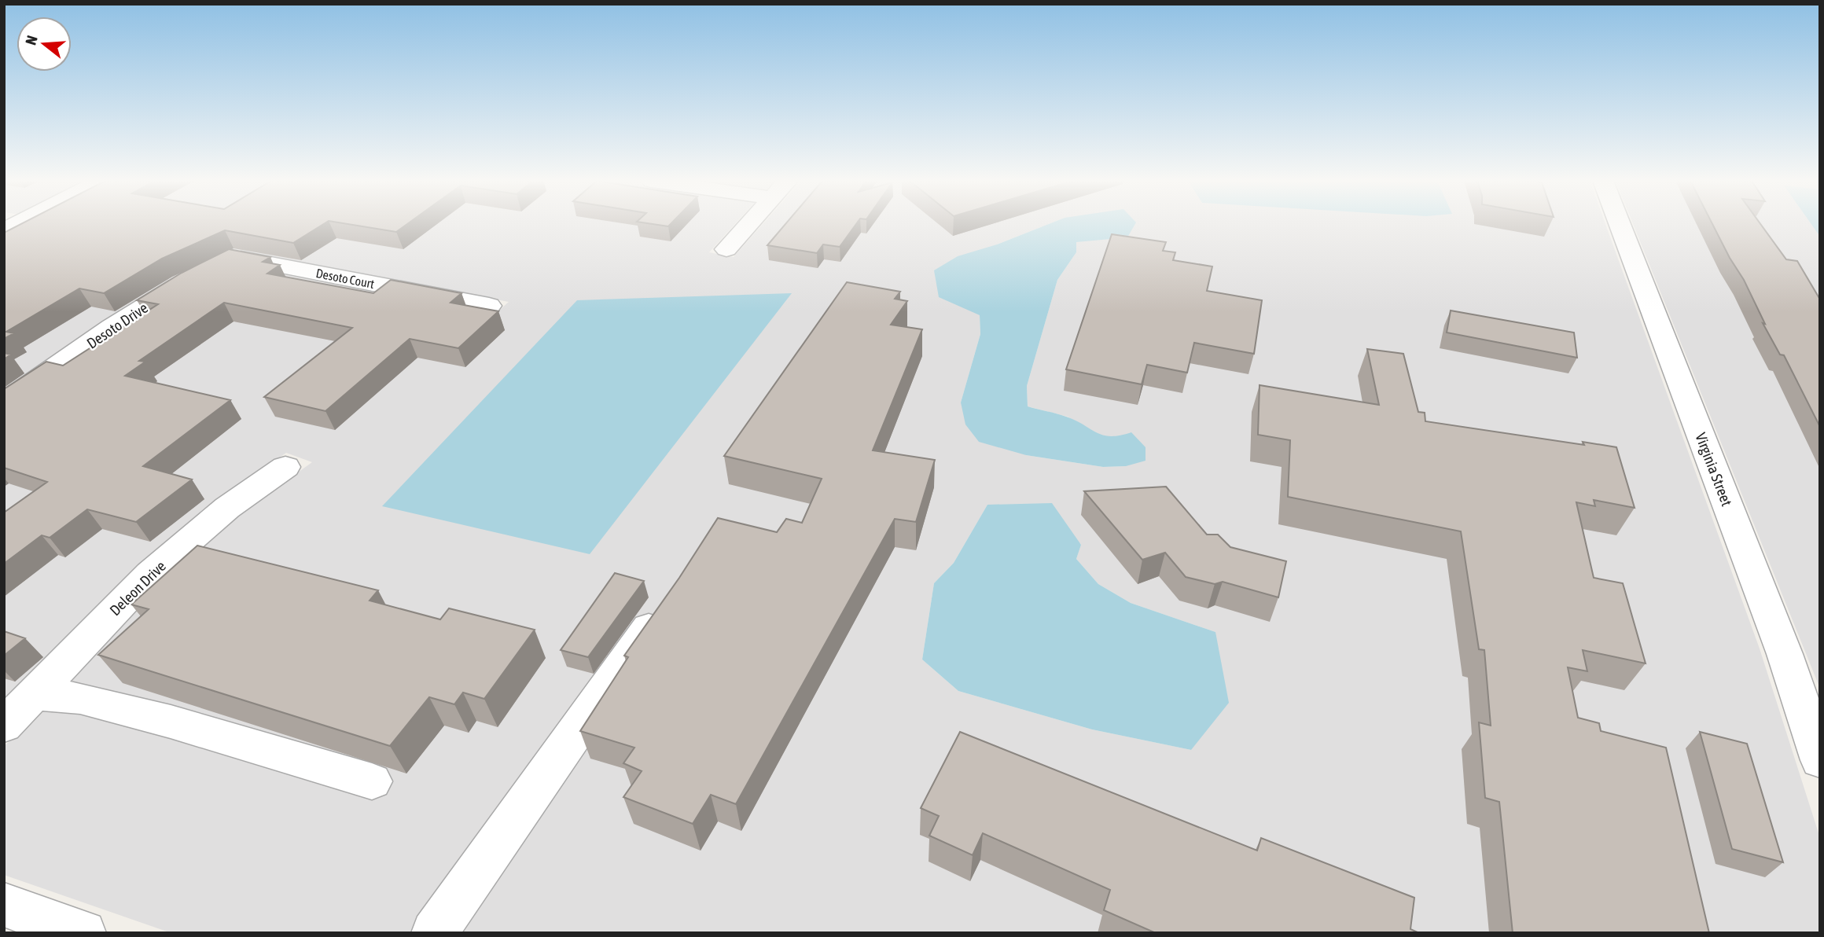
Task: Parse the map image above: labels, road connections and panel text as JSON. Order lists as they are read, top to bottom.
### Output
{
  "streets": {
    "street": [
      "Desoto Court",
      "Desoto Drive",
      "Virginia Street",
      "Deleon Drive"
    ]
  },
  "crossings": [
    ["Desoto Court", "Desoto Drive"]
  ],
  "north": "left"
}
